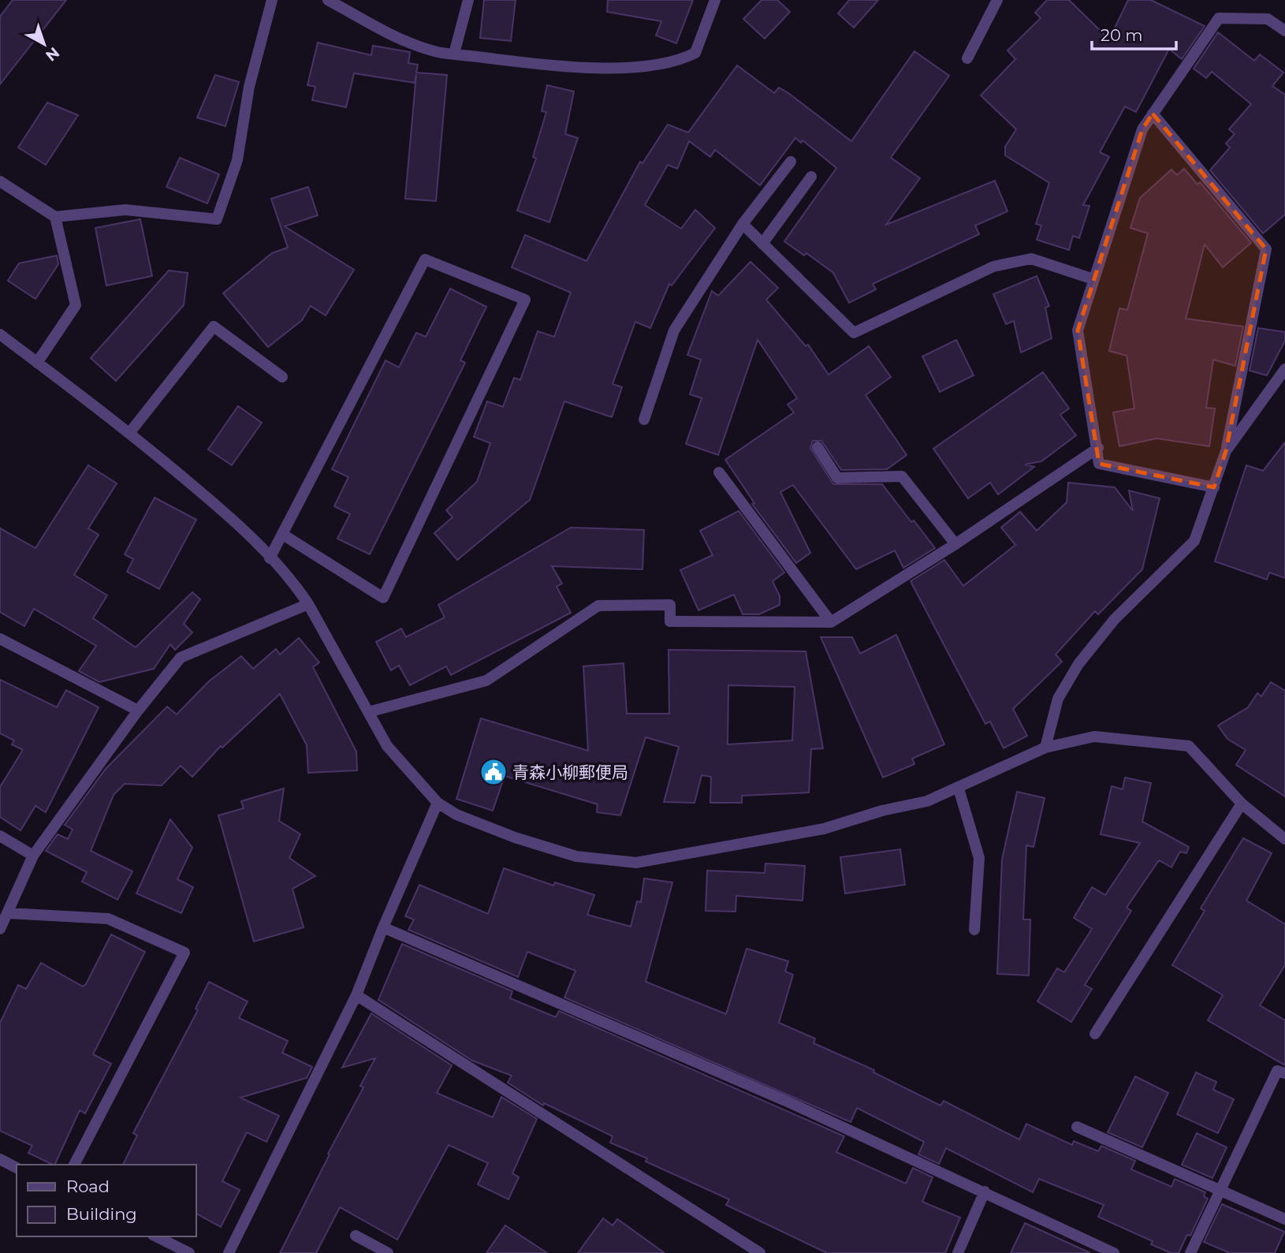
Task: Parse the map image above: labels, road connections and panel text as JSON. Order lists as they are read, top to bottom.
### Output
{
  "places": {
    "public building": ["青森小柳郵便局"]
  },
  "legend": ["Road", "Building"],
  "scale_bar": "20 m",
  "north": "bottom right"
}
